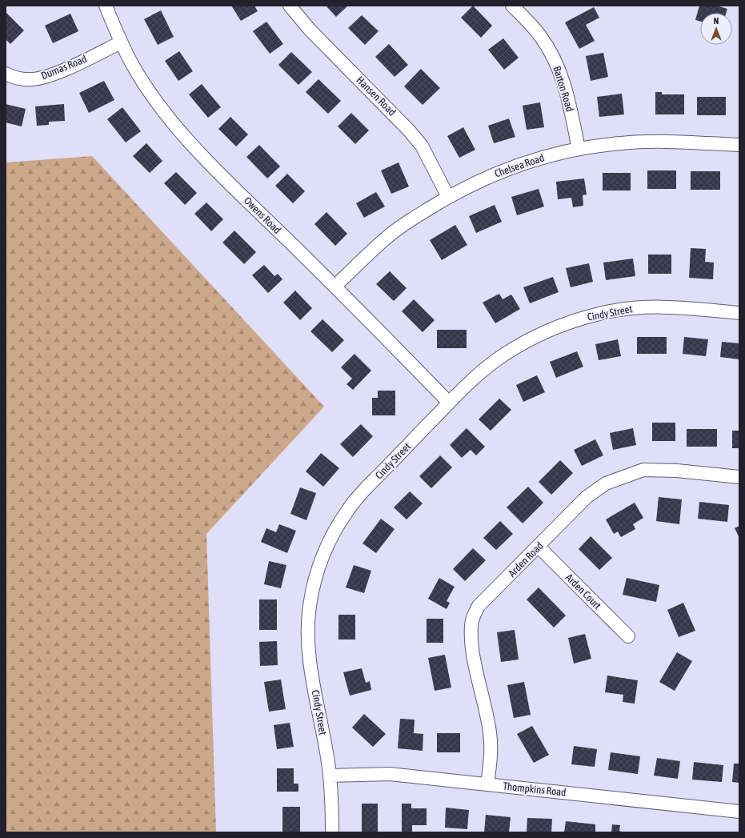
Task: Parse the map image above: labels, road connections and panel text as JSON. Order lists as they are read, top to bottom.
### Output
{
  "streets": {
    "street": [
      "Dumas Road",
      "Barton Road",
      "Hansen Road",
      "Chelsea Road",
      "Owens Road",
      "Cindy Street",
      "Arden Road",
      "Arden Court",
      "Thompkins Road"
    ]
  },
  "crossings": [
    ["Dumas Road", "Owens Road"],
    ["Barton Road", "Chelsea Road"],
    ["Hansen Road", "Chelsea Road"],
    ["Chelsea Road", "Owens Road"],
    ["Owens Road", "Cindy Street"],
    ["Cindy Street", "Thompkins Road"],
    ["Arden Road", "Arden Court"],
    ["Arden Road", "Thompkins Road"]
  ],
  "north": "top"
}
